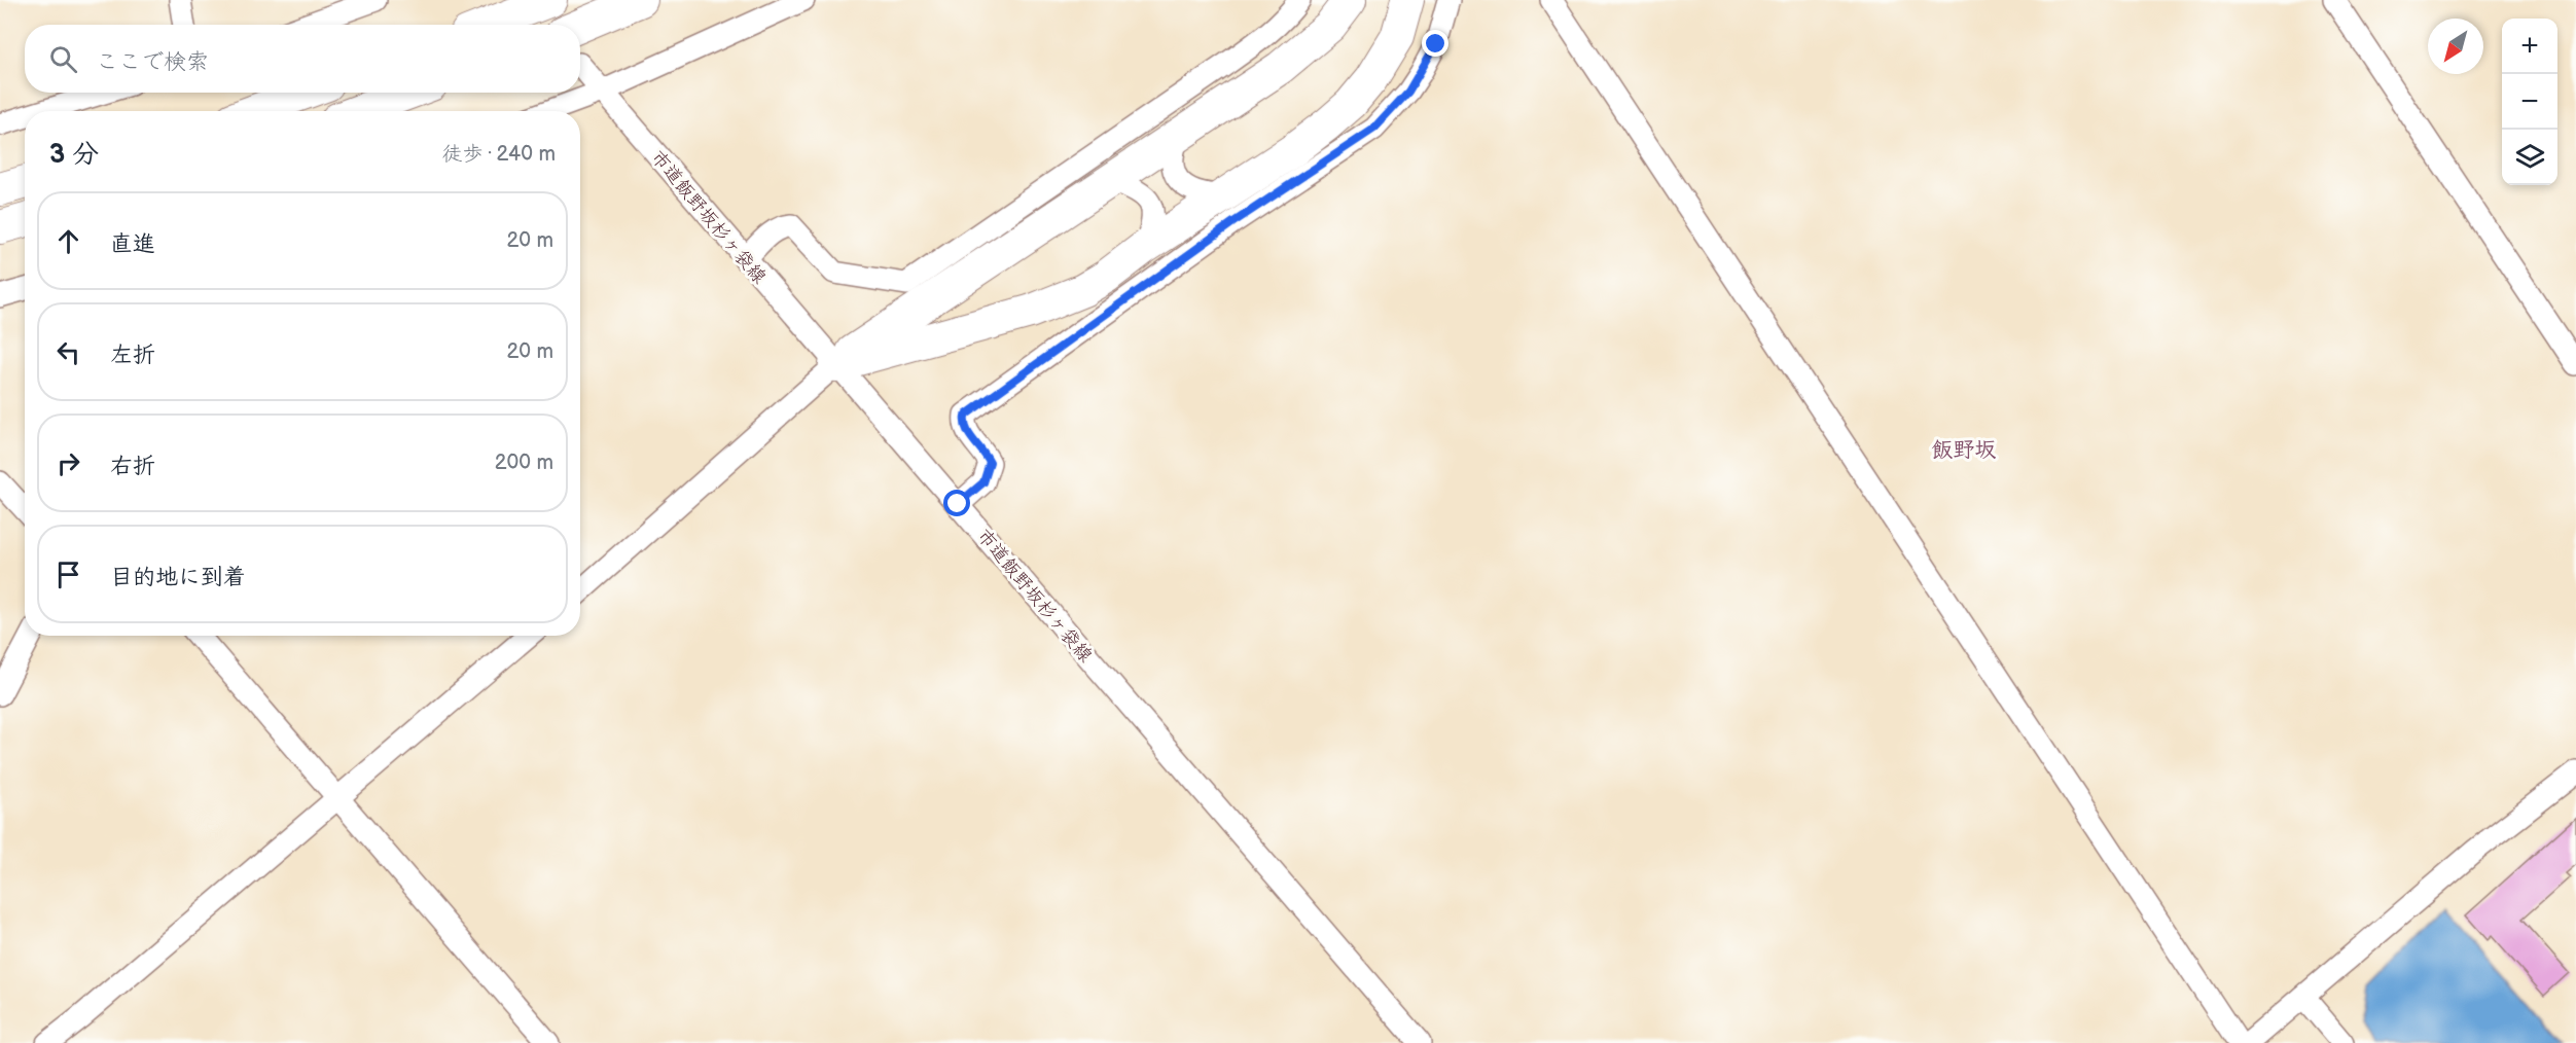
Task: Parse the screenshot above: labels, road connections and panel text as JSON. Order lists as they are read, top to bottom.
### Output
{
  "streets": {
    "street": ["市道飯野坂杉ヶ袋線"]
  },
  "districts": ["飯野坂"],
  "north": "bottom left",
  "page": {
    "map_buttons": ["+", "−"],
    "search": "ここで検索",
    "heading": ["3 分", "徒歩 · 240 m"],
    "list": [
      ["直進", "20 m"],
      ["左折", "20 m"],
      ["右折", "200 m"],
      "目的地に到着"
    ]
  }
}
